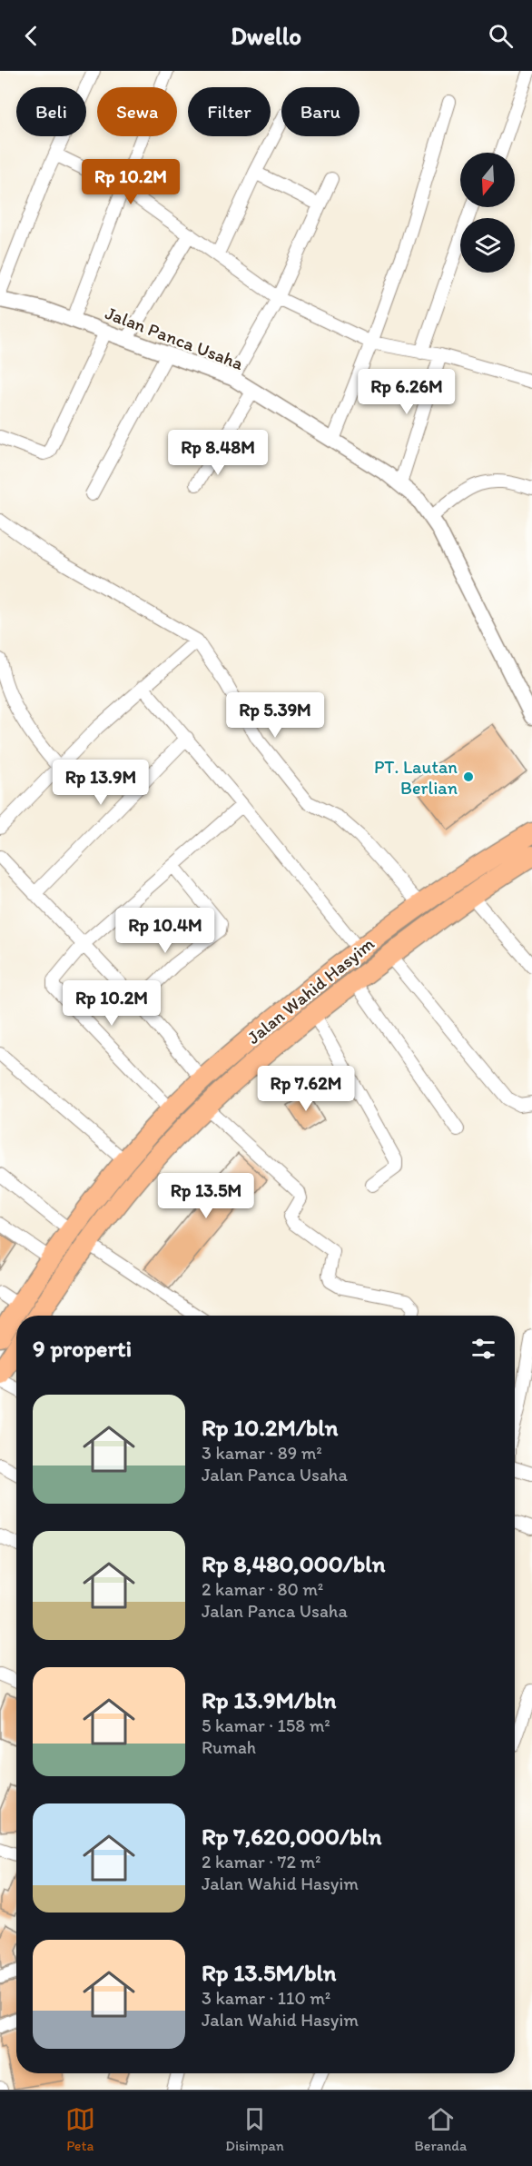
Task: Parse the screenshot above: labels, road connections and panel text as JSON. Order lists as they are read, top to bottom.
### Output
{
  "streets": {
    "highway": ["Jalan Wahid Hasyim"],
    "street": ["Jalan Panca Usaha"]
  },
  "places": ["PT. Lautan Berlian"],
  "north": "bottom",
  "page": {
    "header": "Dwello",
    "chip": [
      "Beli",
      "Sewa",
      "Filter",
      "Baru"
    ],
    "price": [
      "Rp 10.2M",
      "Rp 6.26M",
      "Rp 8.48M",
      "Rp 5.39M",
      "Rp 13.9M",
      "Rp 10.4M",
      "Rp 10.2M",
      "Rp 7.62M",
      "Rp 13.5M"
    ],
    "heading": "9 properti",
    "list": [
      {
        "name": "Rp 10.2M/bln",
        "note": "3 kamar · 89 m² · Jalan Panca Usaha"
      },
      {
        "name": "Rp 8,480,000/bln",
        "note": "2 kamar · 80 m² · Jalan Panca Usaha"
      },
      {
        "name": "Rp 13.9M/bln",
        "note": "5 kamar · 158 m² · Rumah"
      },
      {
        "name": "Rp 7,620,000/bln",
        "note": "2 kamar · 72 m² · Jalan Wahid Hasyim"
      },
      {
        "name": "Rp 13.5M/bln",
        "note": "3 kamar · 110 m² · Jalan Wahid Hasyim"
      }
    ],
    "tabs": ["Peta", "Disimpan", "Beranda"]
  }
}
